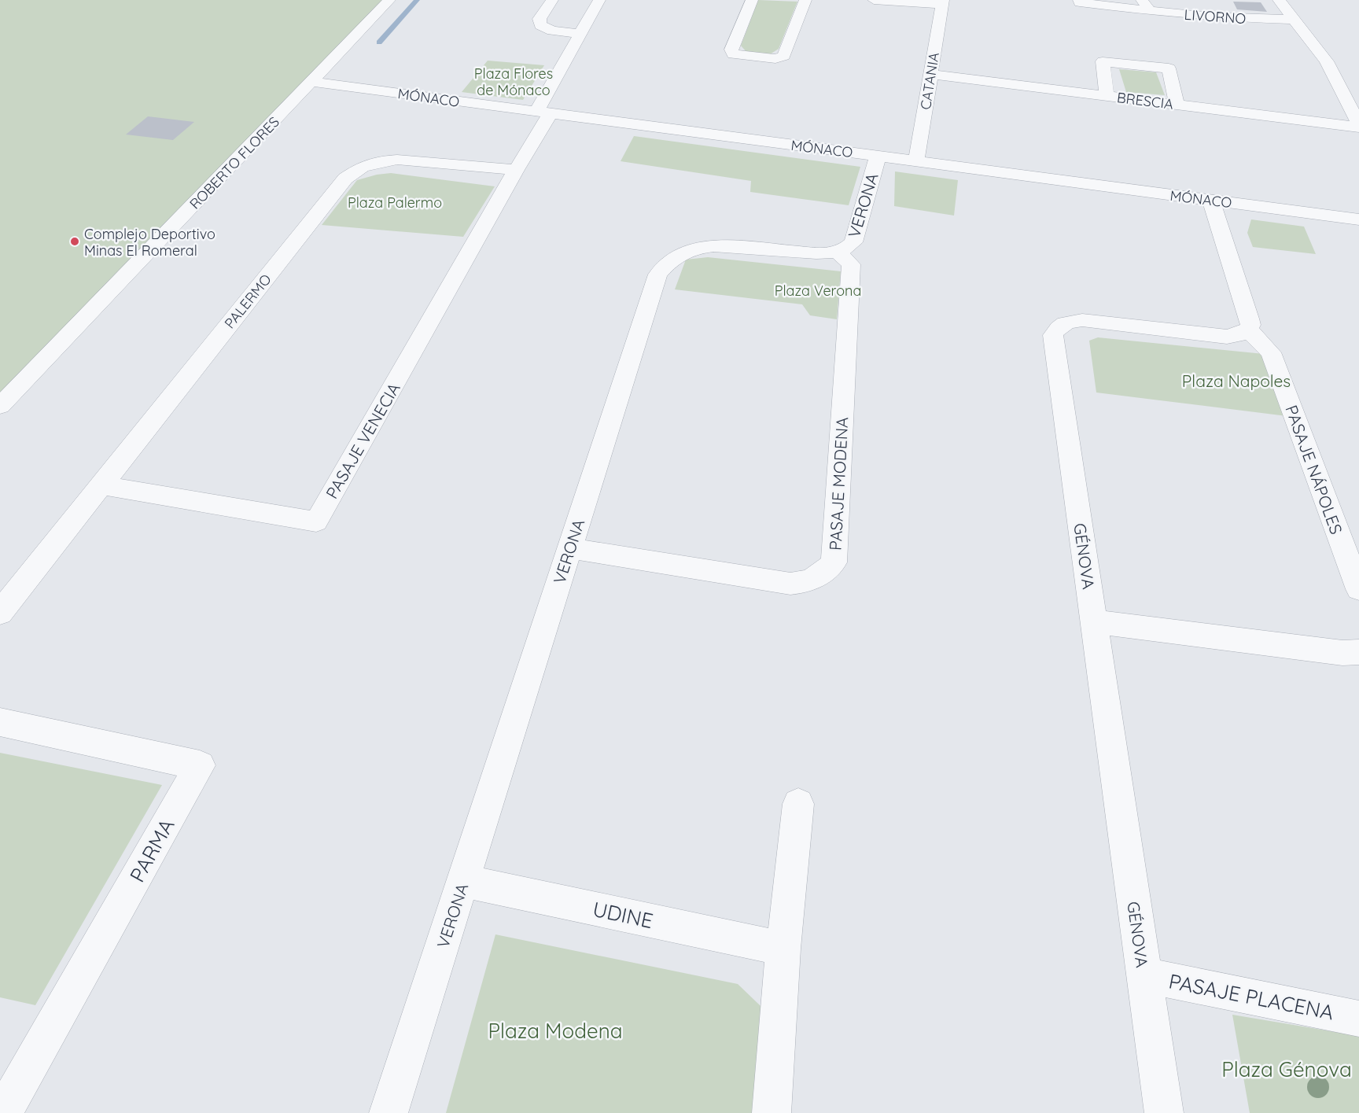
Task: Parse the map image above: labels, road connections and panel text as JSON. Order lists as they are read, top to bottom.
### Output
{
  "streets": {
    "street": [
      "LIVORNO",
      "CATANIA",
      "MÓNACO",
      "BRESCIA",
      "ROBERTO FLORES",
      "VERONA",
      "PALERMO",
      "PASAJE VENECIA",
      "PASAJE NÁPOLES",
      "PASAJE MODENA",
      "GÉNOVA",
      "PARMA",
      "UDINE",
      "PASAJE PLACENA"
    ]
  },
  "crossings": [
    ["CATANIA", "MÓNACO"],
    ["CATANIA", "BRESCIA"],
    ["MÓNACO", "ROBERTO FLORES"],
    ["MÓNACO", "VERONA"],
    ["VERONA", "PASAJE MODENA"],
    ["VERONA", "UDINE"],
    ["PALERMO", "PASAJE VENECIA"],
    ["PASAJE NÁPOLES", "GÉNOVA"],
    ["GÉNOVA", "PASAJE PLACENA"]
  ],
  "parks": [
    "Plaza Flores de Mónaco",
    "Plaza Palermo",
    "Plaza Verona",
    "Plaza Napoles",
    "Plaza Modena",
    "Plaza Génova"
  ],
  "places": ["Complejo Deportivo Minas El Romeral"]
}
